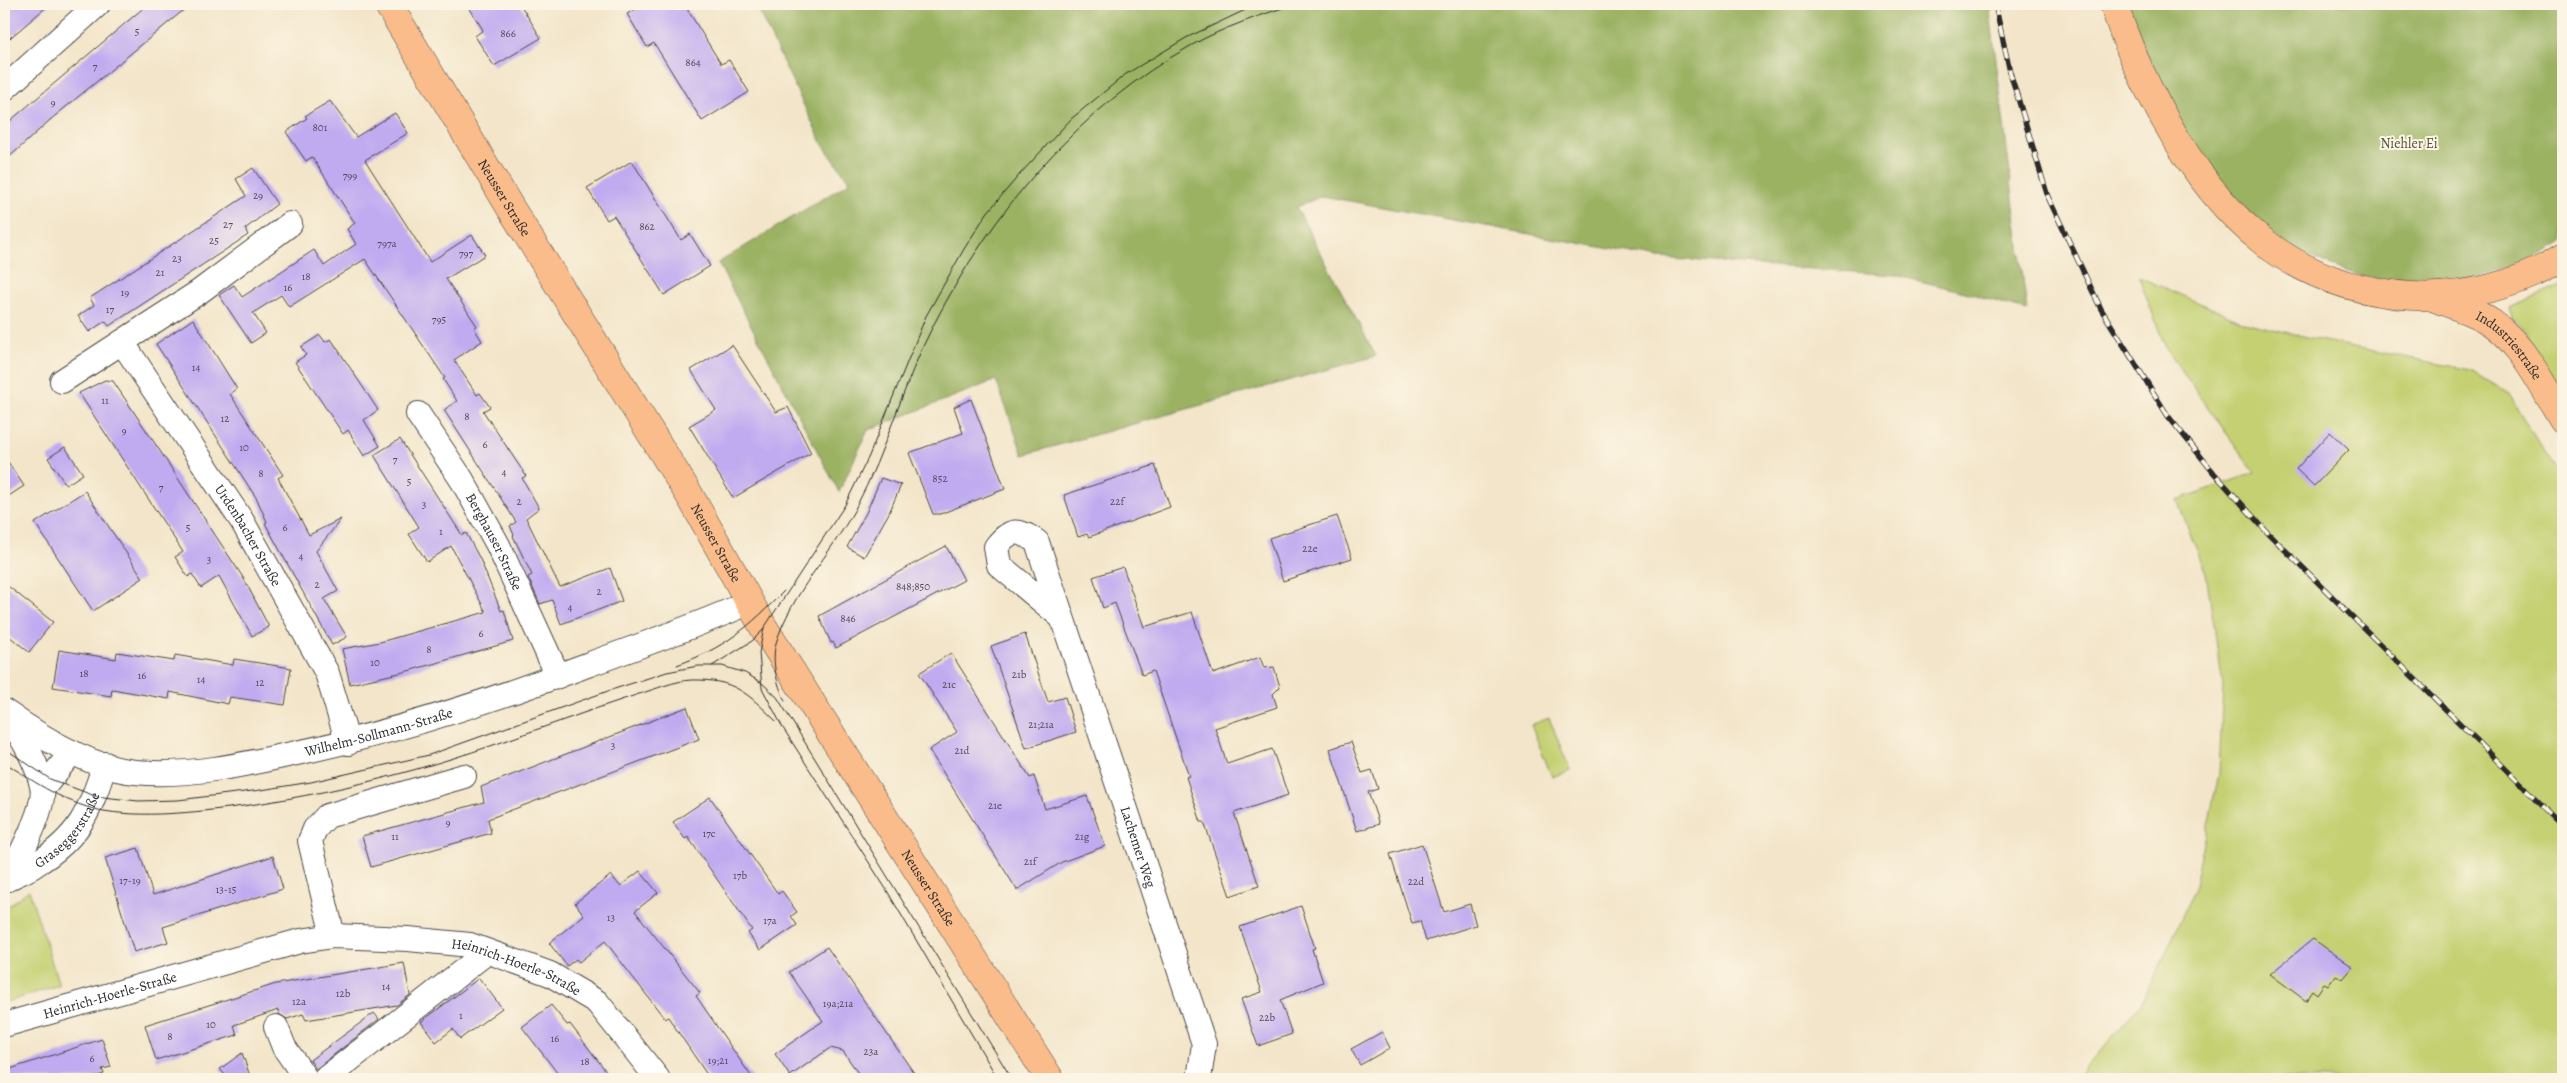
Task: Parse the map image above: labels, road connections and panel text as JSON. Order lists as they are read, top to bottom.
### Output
{
  "streets": {
    "main road": ["Neusser Straße", "Industriestraße"],
    "street": [
      "Urdenbacher Straße",
      "Berghauser Straße",
      "Wilhelm-Sollmann-Straße",
      "Graseggerstraße",
      "Lachemer Weg",
      "Heinrich-Hoerle-Straße"
    ]
  },
  "crossings": [
    ["Neusser Straße", "Wilhelm-Sollmann-Straße"],
    ["Urdenbacher Straße", "Wilhelm-Sollmann-Straße"],
    ["Berghauser Straße", "Wilhelm-Sollmann-Straße"],
    ["Wilhelm-Sollmann-Straße", "Graseggerstraße"]
  ],
  "parks": ["Niehler Ei"],
  "house_numbers": [
    "5",
    "866",
    "864",
    "7",
    "9",
    "801",
    "799",
    "29",
    "27",
    "862",
    "25",
    "797a",
    "797",
    "23",
    "21",
    "18",
    "16",
    "19",
    "17",
    "795",
    "14",
    "11",
    "8",
    "12",
    "9",
    "6",
    "10",
    "7",
    "4",
    "8",
    "852",
    "5",
    "7",
    "2",
    "22f",
    "3",
    "5",
    "6",
    "1",
    "22e",
    "4",
    "3",
    "2",
    "848;850",
    "2",
    "4",
    "846",
    "6",
    "8",
    "10",
    "18",
    "21b",
    "16",
    "14",
    "12",
    "21c",
    "21;21a",
    "3",
    "21d",
    "21e",
    "9",
    "17c",
    "11",
    "21g",
    "21f",
    "17b",
    "17-19",
    "22d",
    "13-15",
    "13",
    "17a",
    "14",
    "12b",
    "12a",
    "19a;21a",
    "1",
    "22b",
    "10",
    "8",
    "16",
    "23a",
    "6",
    "19;21",
    "18"
  ]
}
